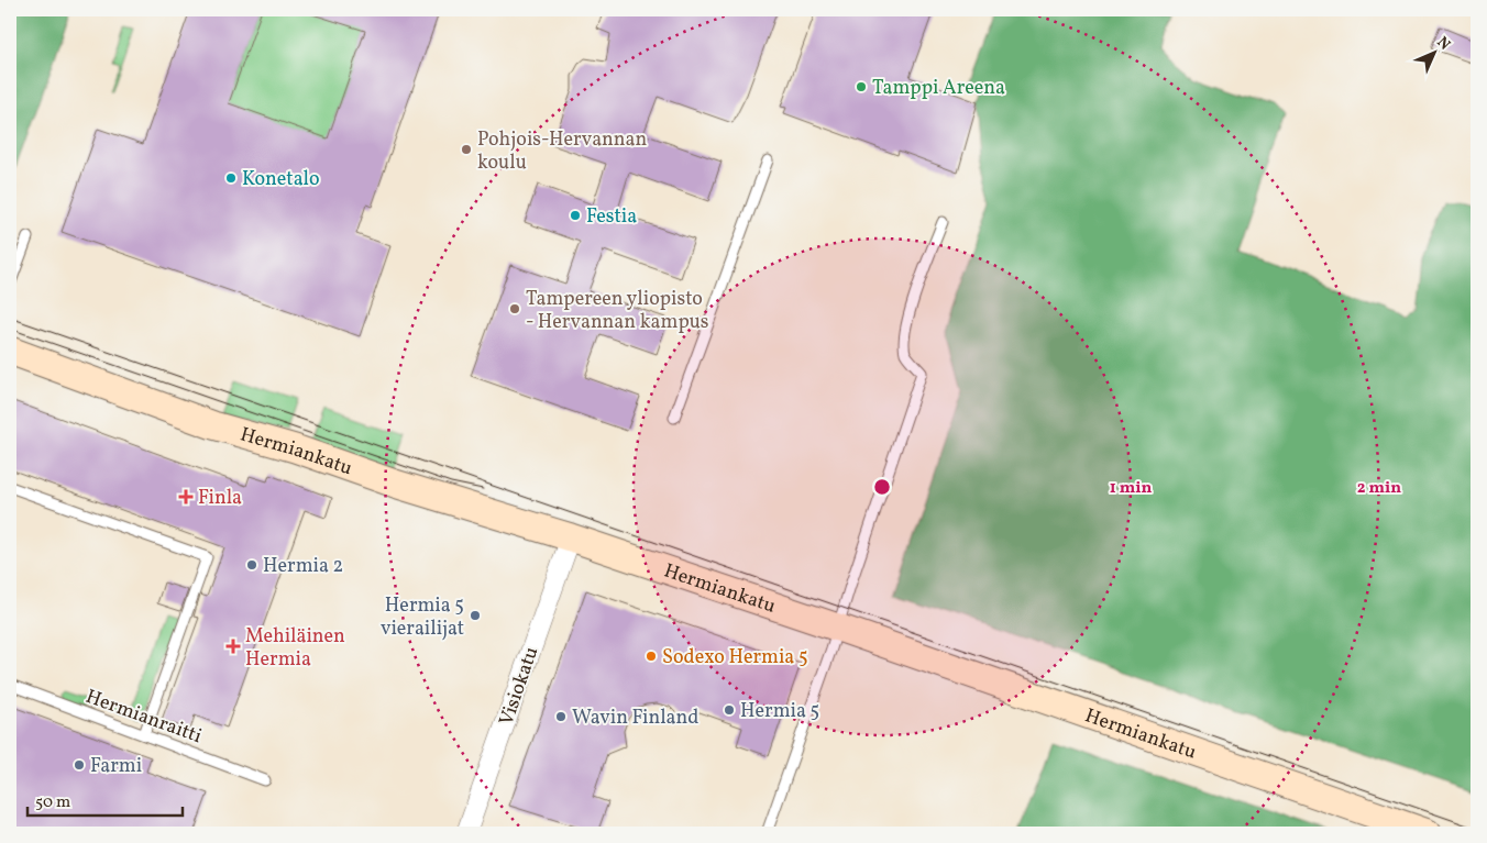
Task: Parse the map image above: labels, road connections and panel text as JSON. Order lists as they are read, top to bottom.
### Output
{
  "streets": {
    "street": ["Hermiankatu", "Visiokatu"],
    "lane": ["Hermianraitti"]
  },
  "crossings": [
    ["Hermiankatu", "Visiokatu"]
  ],
  "places": {
    "other": [
      "Tamppi Areena",
      "Pohjois-Hervannan koulu",
      "Konetalo",
      "Festia",
      "Tampereen yliopisto - Hervannan kampus",
      "Hermia 2",
      "Hermia 5 vierailijat",
      "Sodexo Hermia 5",
      "Hermia 5",
      "Wavin Finland",
      "Farmi"
    ],
    "health": ["Finla", "Mehiläinen Hermia"]
  },
  "scale_bar": "50 m",
  "north": "top right",
  "rings": ["1 min", "2 min"]
}
